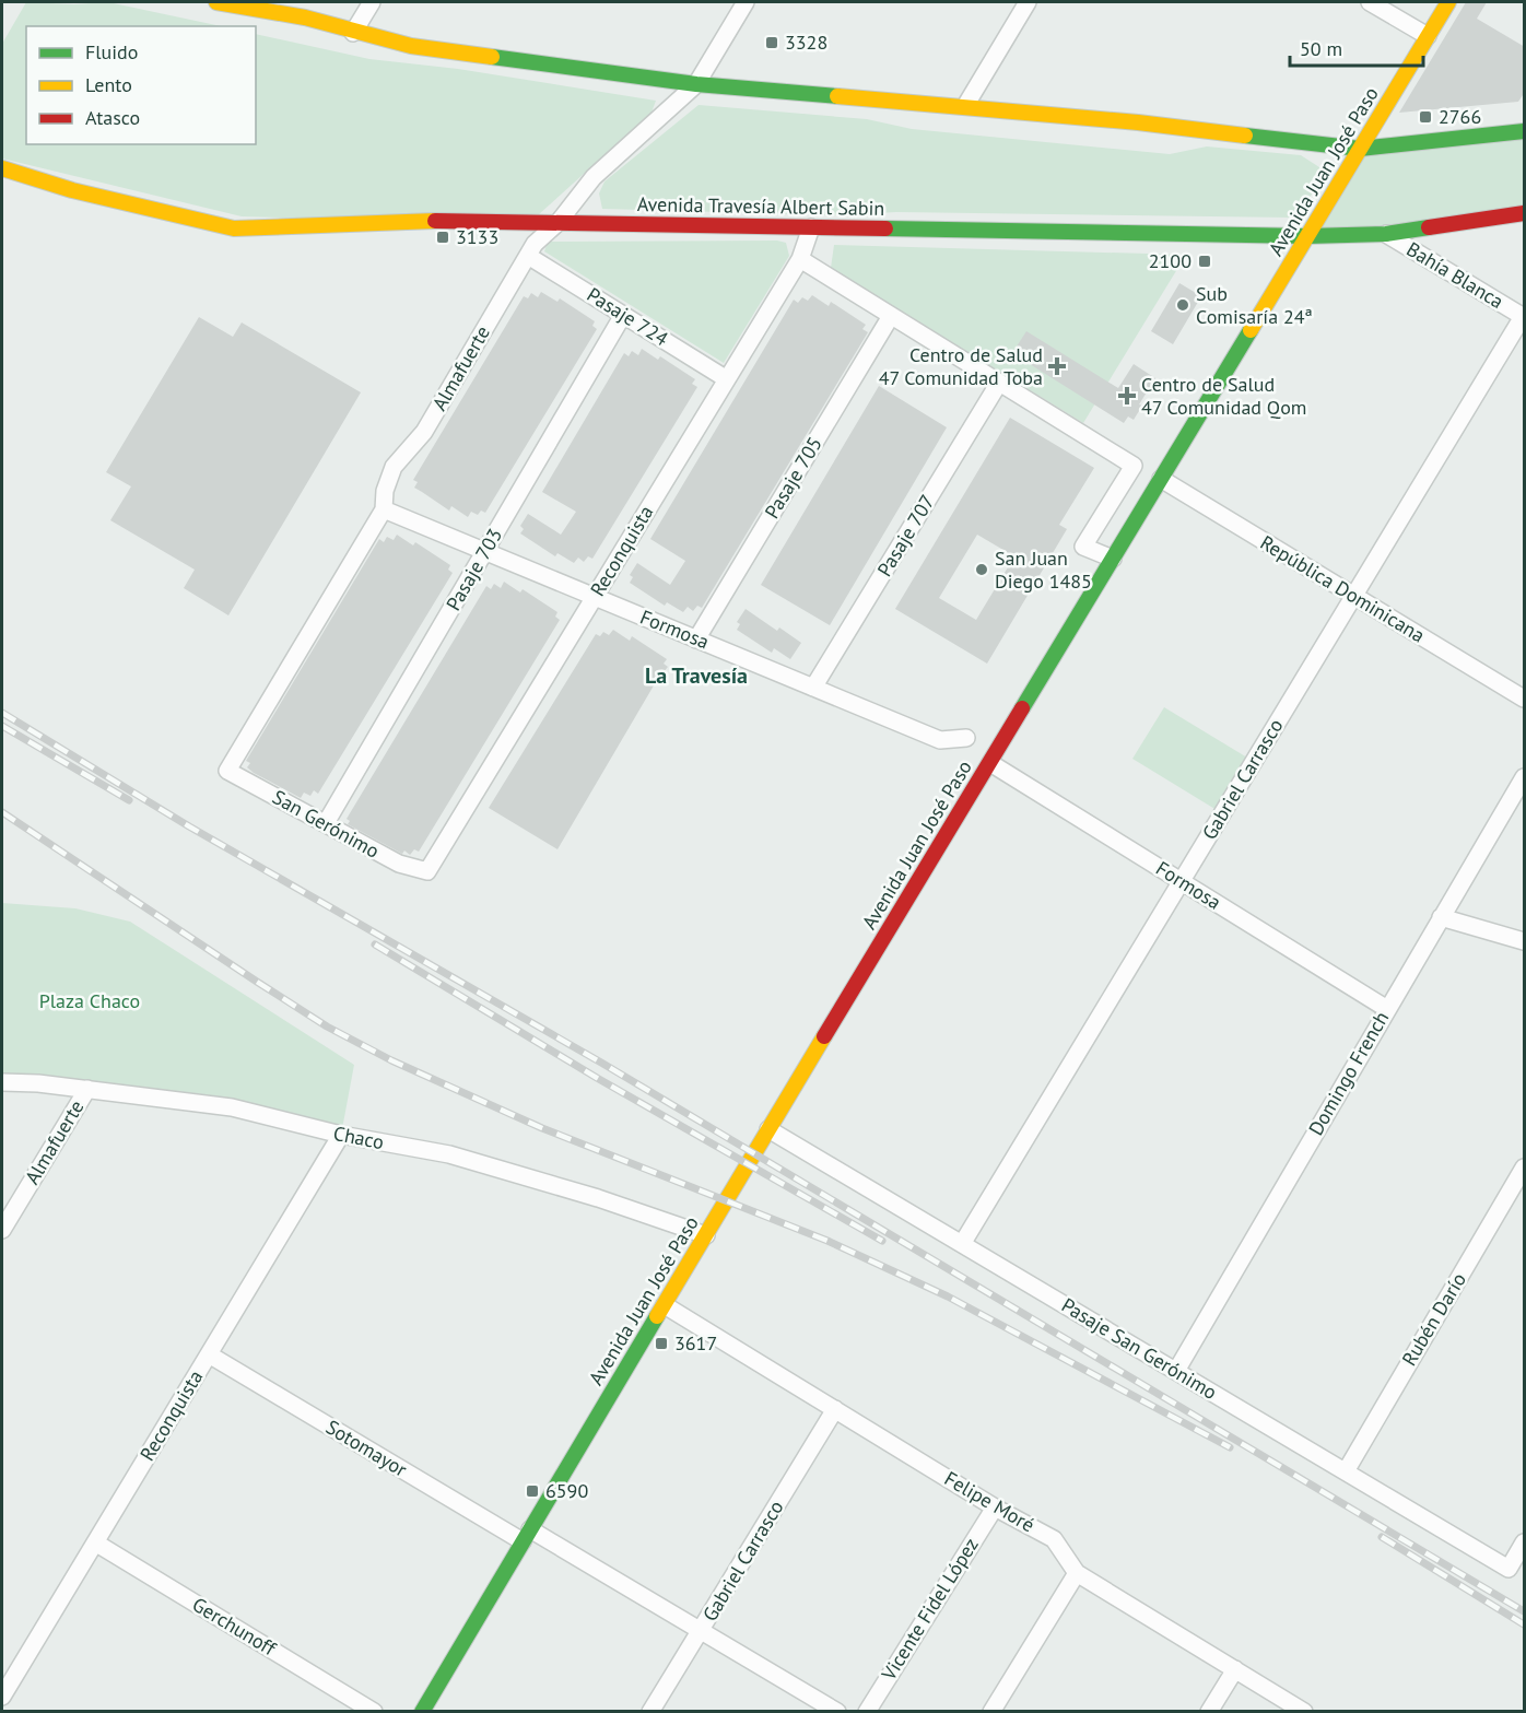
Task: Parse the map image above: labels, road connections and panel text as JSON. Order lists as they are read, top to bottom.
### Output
{
  "streets": {
    "main road": ["Avenida Juan José Paso", "Avenida Travesía Albert Sabin"],
    "street": [
      "Bahía Blanca",
      "Pasaje 724",
      "Almafuerte",
      "Pasaje 705",
      "Pasaje 707",
      "Reconquista",
      "Pasaje 703",
      "República Dominicana",
      "Formosa",
      "Gabriel Carrasco",
      "San Gerónimo",
      "Domingo French",
      "Chaco",
      "Rubén Darío",
      "Pasaje San Gerónimo",
      "Sotomayor",
      "Felipe Moré",
      "Vicente Fidel López",
      "Gerchunoff"
    ]
  },
  "crossings": [
    ["Avenida Juan José Paso", "Avenida Travesía Albert Sabin"],
    ["Avenida Juan José Paso", "República Dominicana"],
    ["Avenida Juan José Paso", "Formosa"],
    ["Avenida Juan José Paso", "Chaco"],
    ["Avenida Juan José Paso", "Pasaje San Gerónimo"],
    ["Avenida Juan José Paso", "Sotomayor"],
    ["Avenida Juan José Paso", "Felipe Moré"],
    ["Avenida Travesía Albert Sabin", "Bahía Blanca"],
    ["Avenida Travesía Albert Sabin", "Almafuerte"],
    ["Avenida Travesía Albert Sabin", "Reconquista"],
    ["Bahía Blanca", "Gabriel Carrasco"],
    ["Pasaje 724", "Almafuerte"],
    ["Pasaje 724", "Reconquista"],
    ["Pasaje 724", "Pasaje 703"],
    ["Almafuerte", "Formosa"],
    ["Almafuerte", "San Gerónimo"],
    ["Almafuerte", "Chaco"],
    ["Pasaje 705", "Formosa"],
    ["Pasaje 707", "Formosa"],
    ["Reconquista", "Formosa"],
    ["Reconquista", "San Gerónimo"],
    ["Reconquista", "Chaco"],
    ["Reconquista", "Sotomayor"],
    ["Reconquista", "Gerchunoff"],
    ["Pasaje 703", "Formosa"],
    ["Pasaje 703", "San Gerónimo"],
    ["República Dominicana", "Gabriel Carrasco"],
    ["Formosa", "Gabriel Carrasco"],
    ["Formosa", "Domingo French"],
    ["Gabriel Carrasco", "Pasaje San Gerónimo"],
    ["Gabriel Carrasco", "Sotomayor"],
    ["Gabriel Carrasco", "Felipe Moré"],
    ["Domingo French", "Pasaje San Gerónimo"],
    ["Rubén Darío", "Pasaje San Gerónimo"],
    ["Felipe Moré", "Vicente Fidel López"]
  ],
  "districts": ["La Travesía"],
  "parks": ["Plaza Chaco"],
  "places": {
    "transit": [
      "3328",
      "2766",
      "3133",
      "2100",
      "3617",
      "6590"
    ],
    "other": ["Sub Comisaría 24ª", "San Juan Diego 1485"],
    "health": ["Centro de Salud 47 Comunidad Toba", "Centro de Salud 47 Comunidad Qom"]
  },
  "legend": ["Fluido", "Lento", "Atasco"],
  "scale_bar": "50 m"
}
